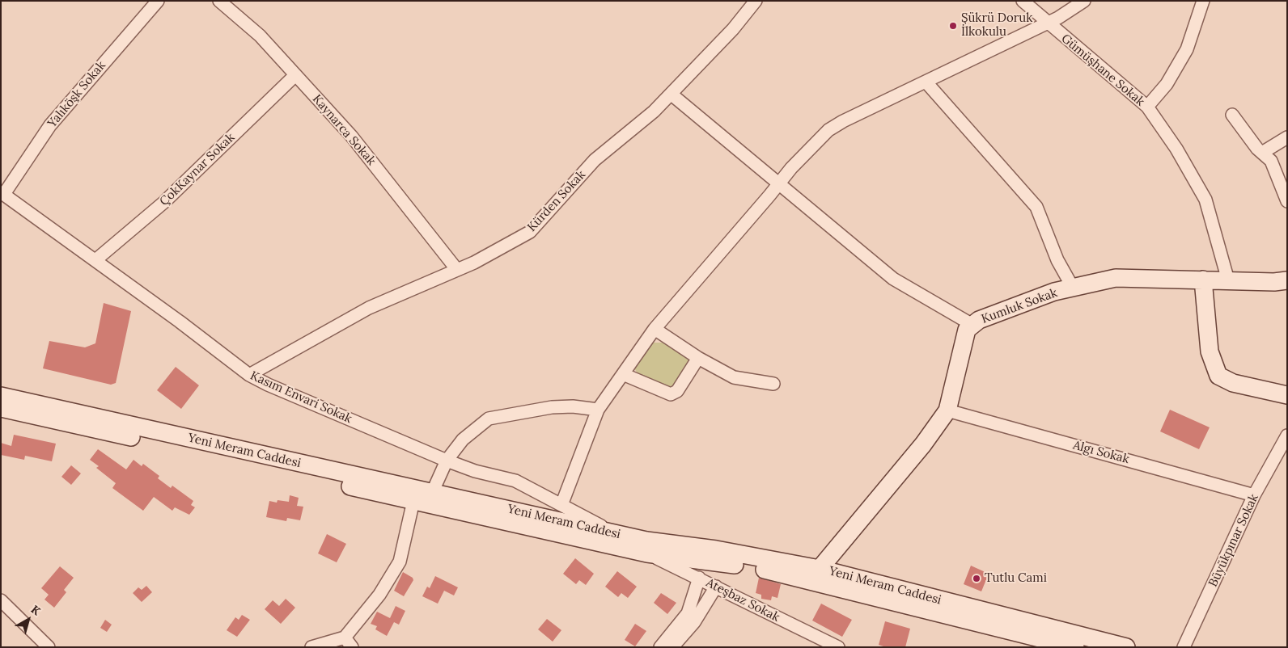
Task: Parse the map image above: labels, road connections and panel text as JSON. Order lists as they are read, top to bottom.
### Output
{
  "streets": {
    "main road": ["Kumluk Sokak", "Yeni Meram Caddesi"],
    "street": [
      "Gümüşhane Sokak",
      "Yalıköşk Sokak",
      "Kaynarca Sokak",
      "ÇokKaynar Sokak",
      "Kürden Sokak",
      "Kasım Envari Sokak",
      "Algı Sokak",
      "Büyükpınar Sokak",
      "Ateşbaz Sokak"
    ]
  },
  "crossings": [
    ["Gümüşhane Sokak", "Kumluk Sokak"],
    ["Yalıköşk Sokak", "Kasım Envari Sokak"],
    ["Kaynarca Sokak", "ÇokKaynar Sokak"],
    ["Kaynarca Sokak", "Kürden Sokak"],
    ["ÇokKaynar Sokak", "Kasım Envari Sokak"],
    ["Kürden Sokak", "Kasım Envari Sokak"],
    ["Kumluk Sokak", "Yeni Meram Caddesi"],
    ["Kumluk Sokak", "Algı Sokak"],
    ["Kasım Envari Sokak", "Yeni Meram Caddesi"],
    ["Yeni Meram Caddesi", "Ateşbaz Sokak"],
    ["Algı Sokak", "Büyükpınar Sokak"]
  ],
  "places": ["Şükrü Doruk İlkokulu", "Tutlu Cami"],
  "north": "top right"
}
